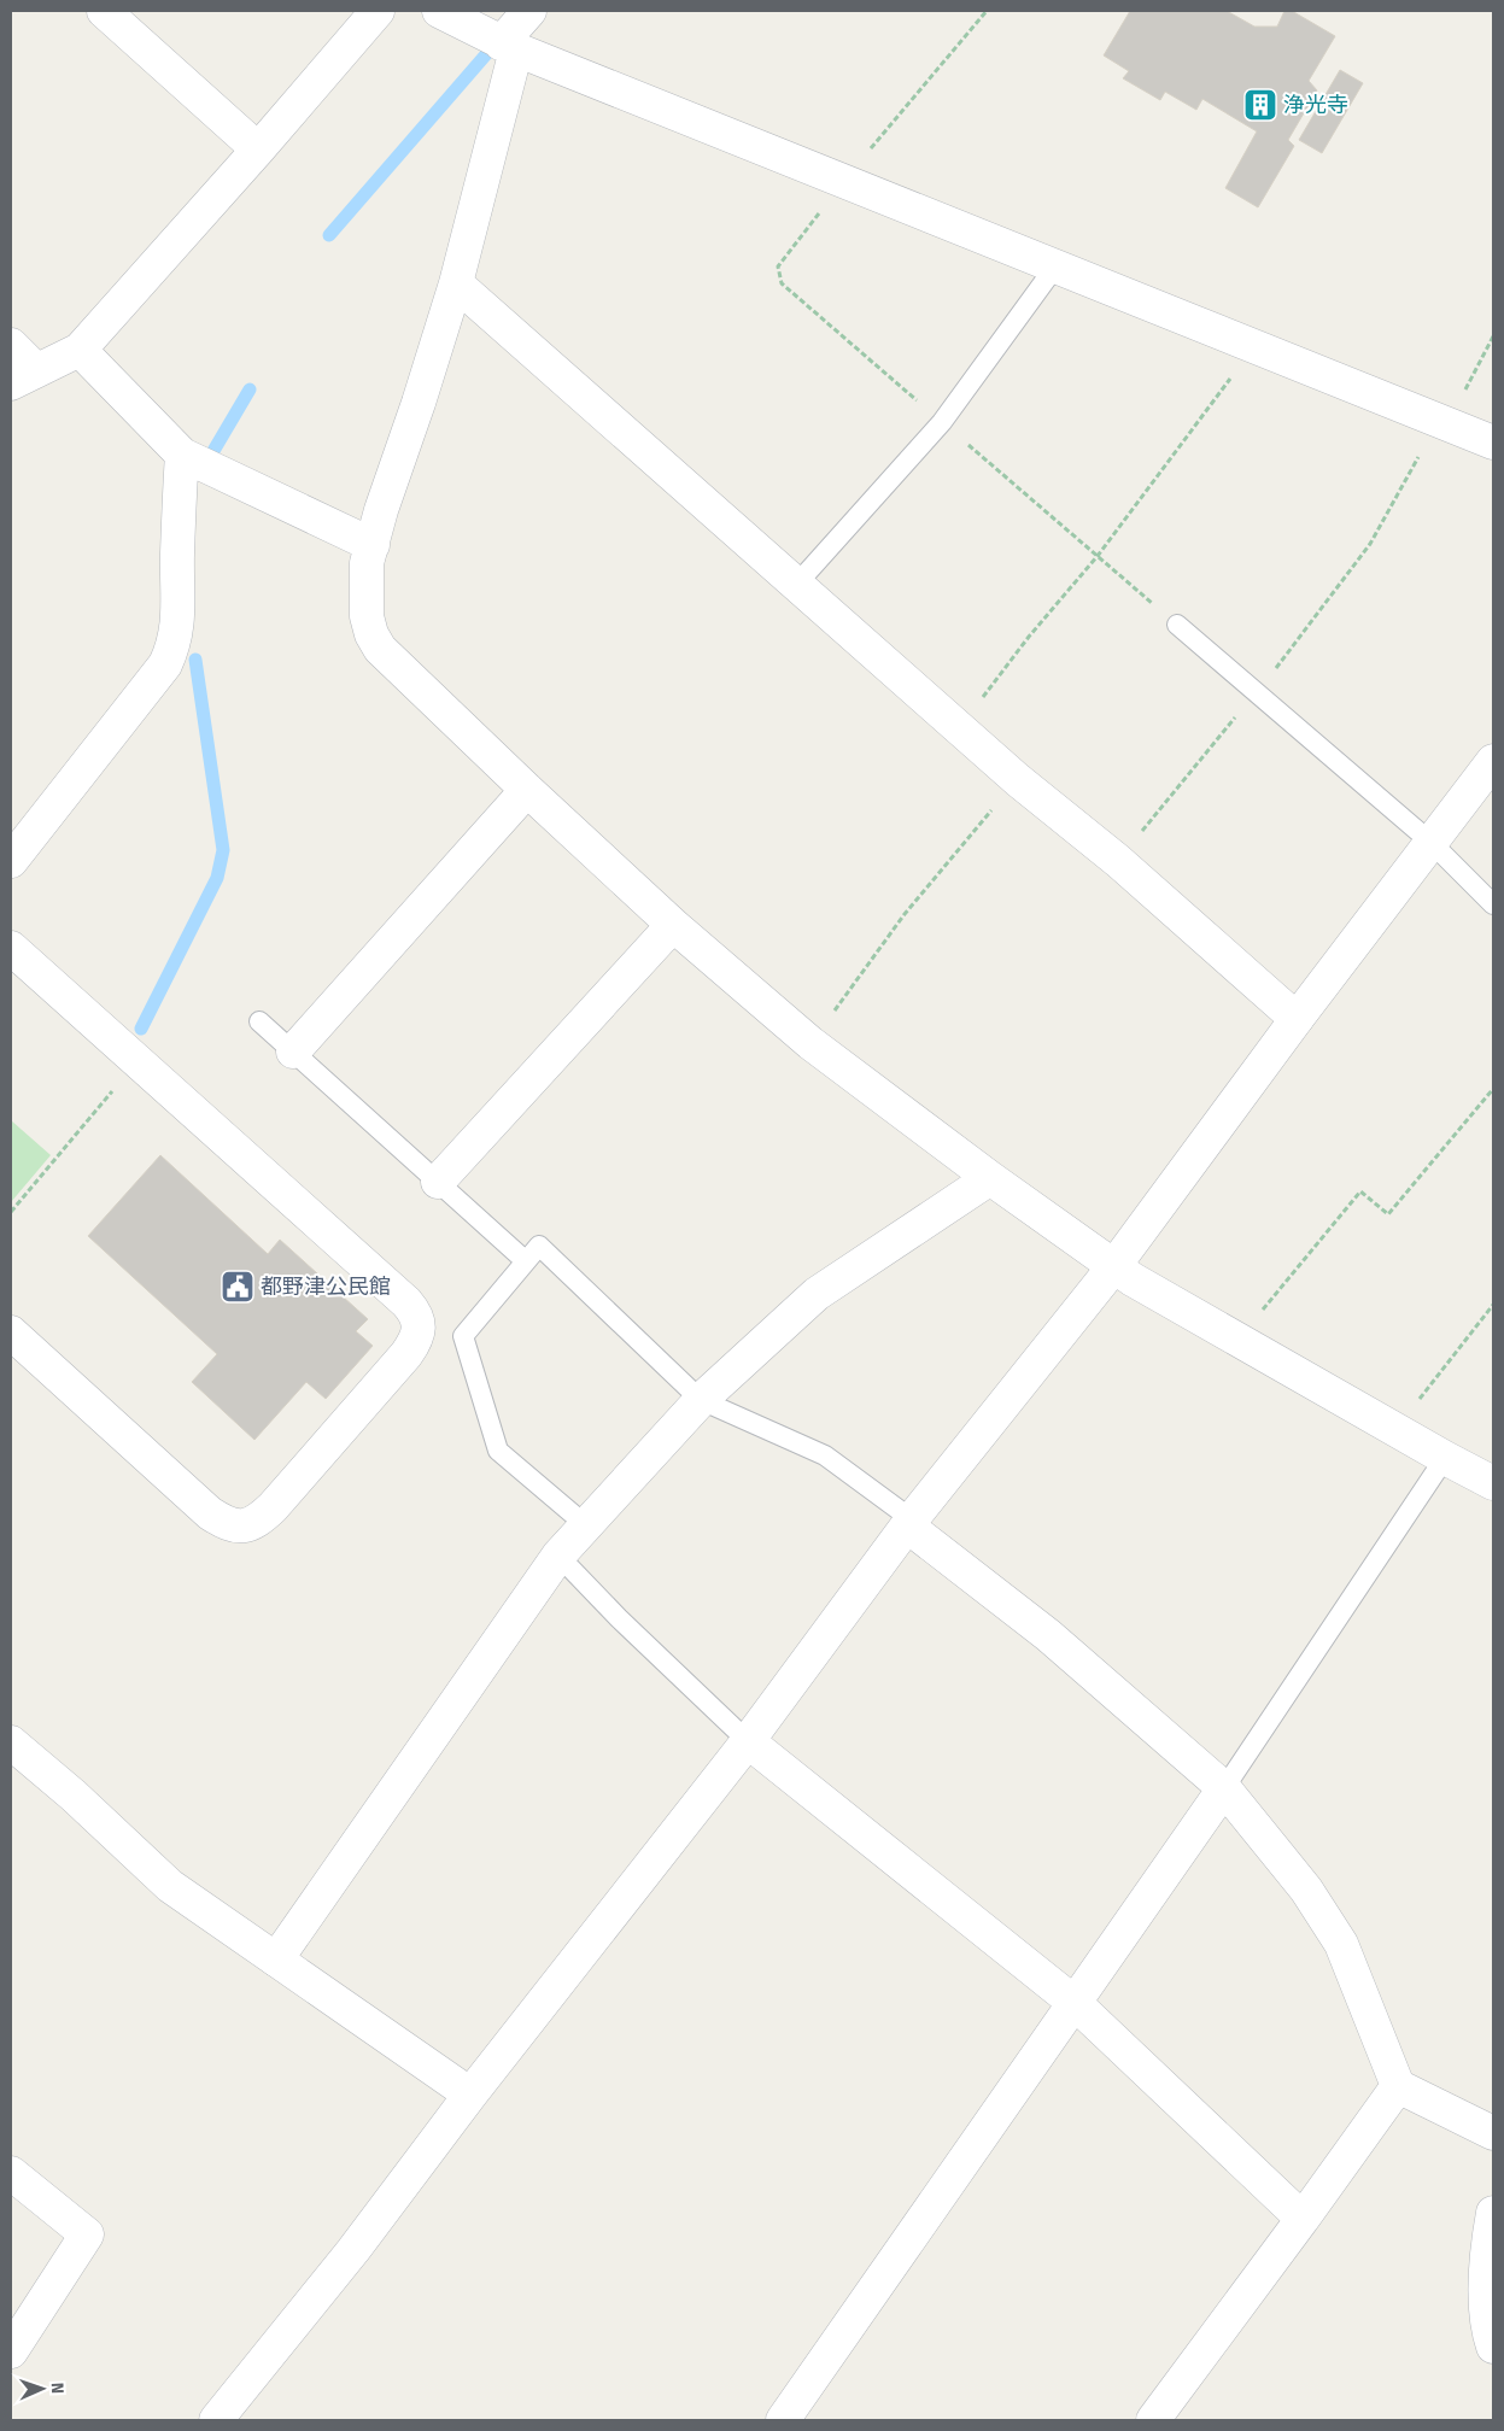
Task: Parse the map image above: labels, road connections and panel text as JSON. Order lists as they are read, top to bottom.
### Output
{
  "places": {
    "building": ["浄光寺"],
    "public building": ["都野津公民館"]
  },
  "north": "right"
}
